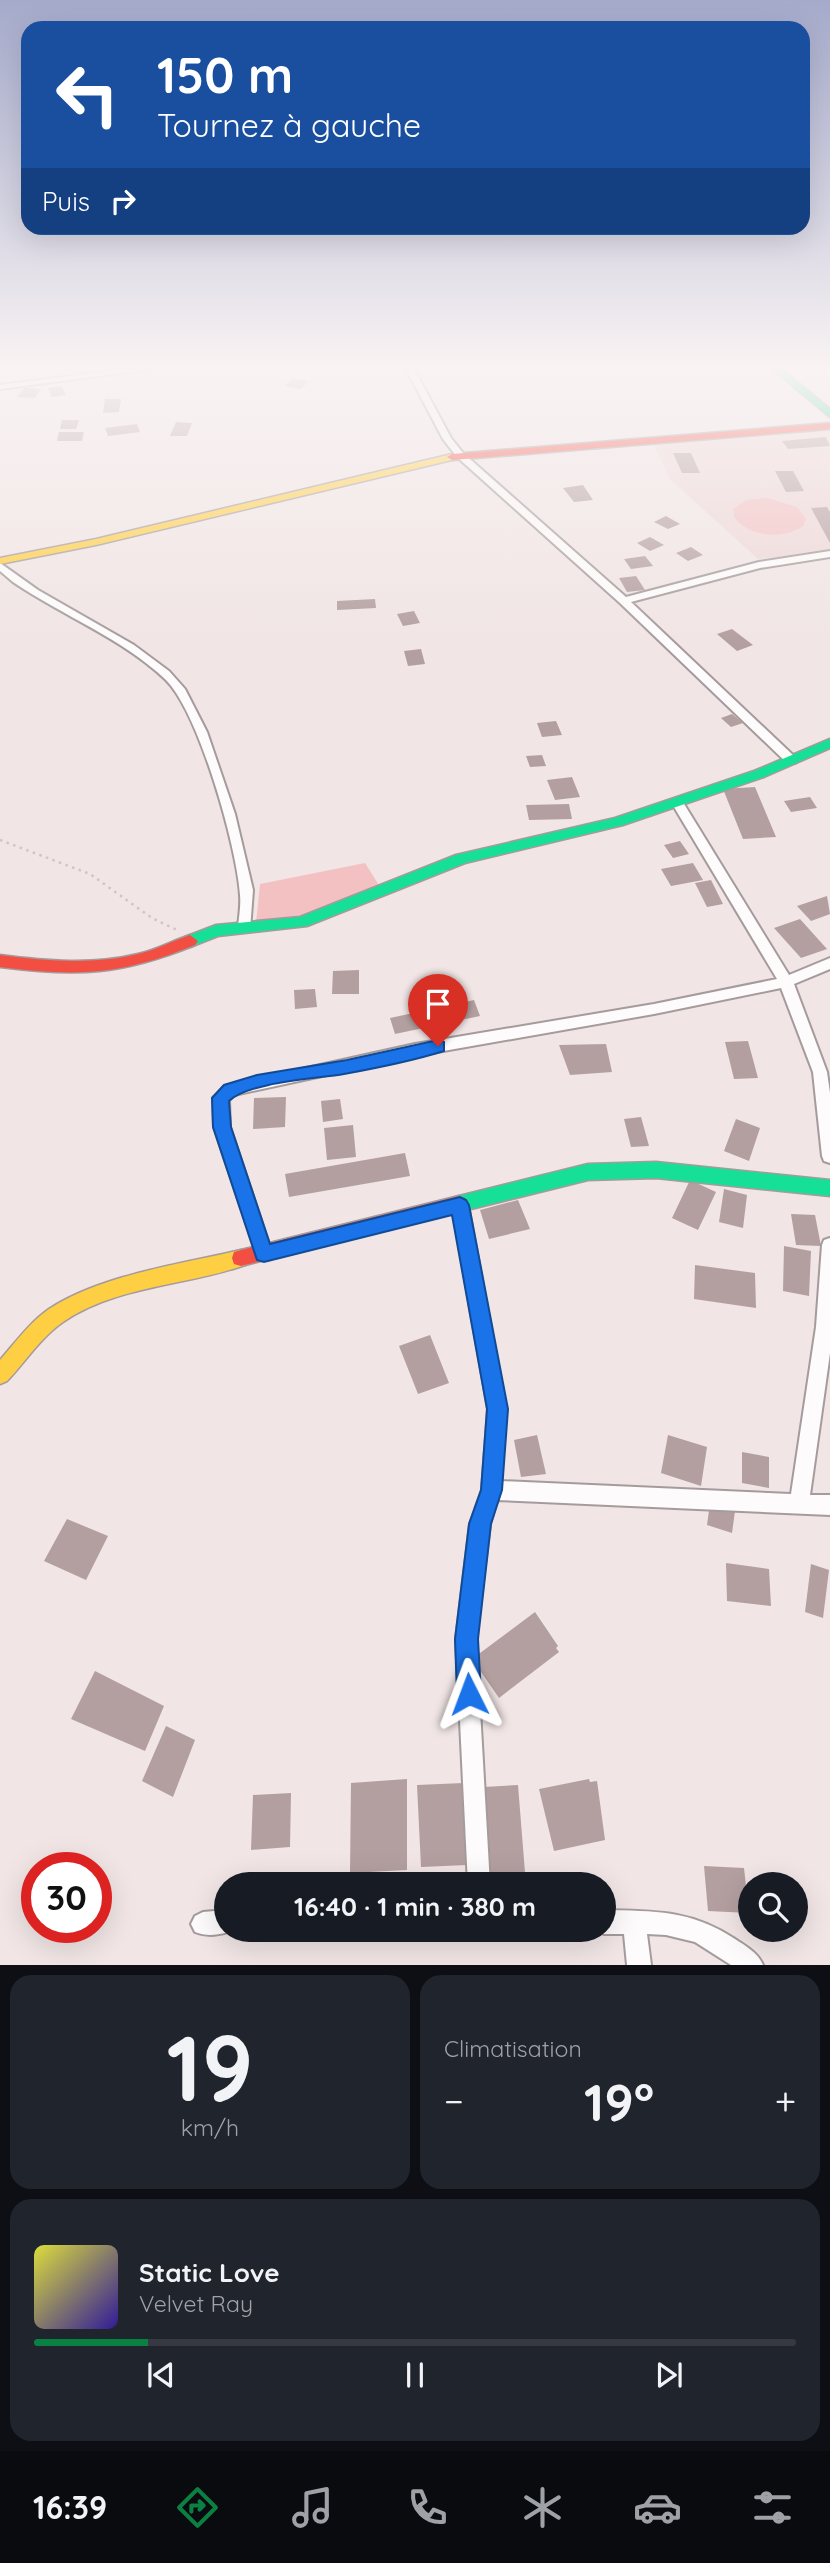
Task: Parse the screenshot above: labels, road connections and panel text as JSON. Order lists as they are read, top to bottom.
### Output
{
  "page": {
    "turn": ["150 m", "Tournez à gauche"],
    "then": "Puis",
    "limit": "30",
    "trip": "16:40 · 1 min · 380 m",
    "tile": [
      ["19", "km/h"],
      "Climatisation"
    ],
    "heat": ["−", "19°", "+"],
    "song": ["Static Love", "Velvet Ray"],
    "tabs": "16:39"
  }
}
